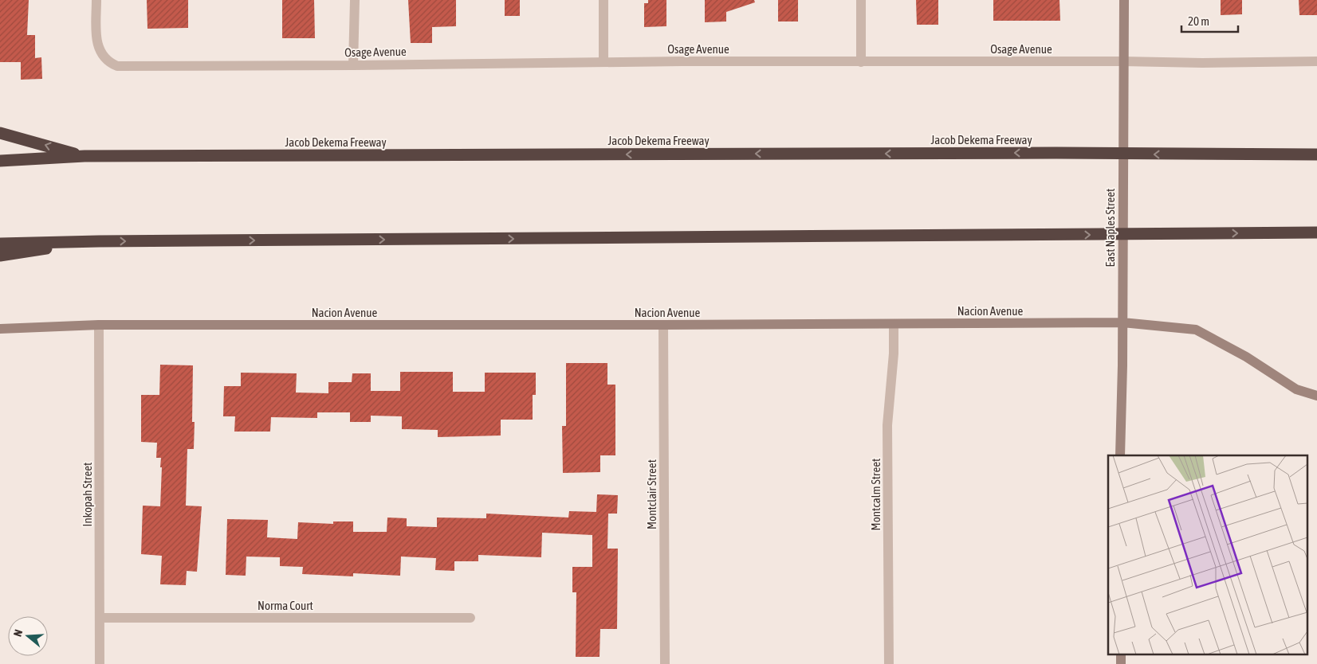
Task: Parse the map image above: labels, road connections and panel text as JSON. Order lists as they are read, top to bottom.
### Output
{
  "streets": {
    "highway": ["Jacob Dekema Freeway"],
    "street": [
      "Osage Avenue",
      "East Naples Street",
      "Nacion Avenue",
      "Inkopah Street",
      "Montclair Street",
      "Montcalm Street",
      "Norma Court"
    ]
  },
  "crossings": [
    ["Osage Avenue", "East Naples Street"],
    ["East Naples Street", "Nacion Avenue"],
    ["Nacion Avenue", "Inkopah Street"],
    ["Nacion Avenue", "Montclair Street"],
    ["Nacion Avenue", "Montcalm Street"],
    ["Inkopah Street", "Norma Court"]
  ],
  "scale_bar": "20 m",
  "north": "left"
}
